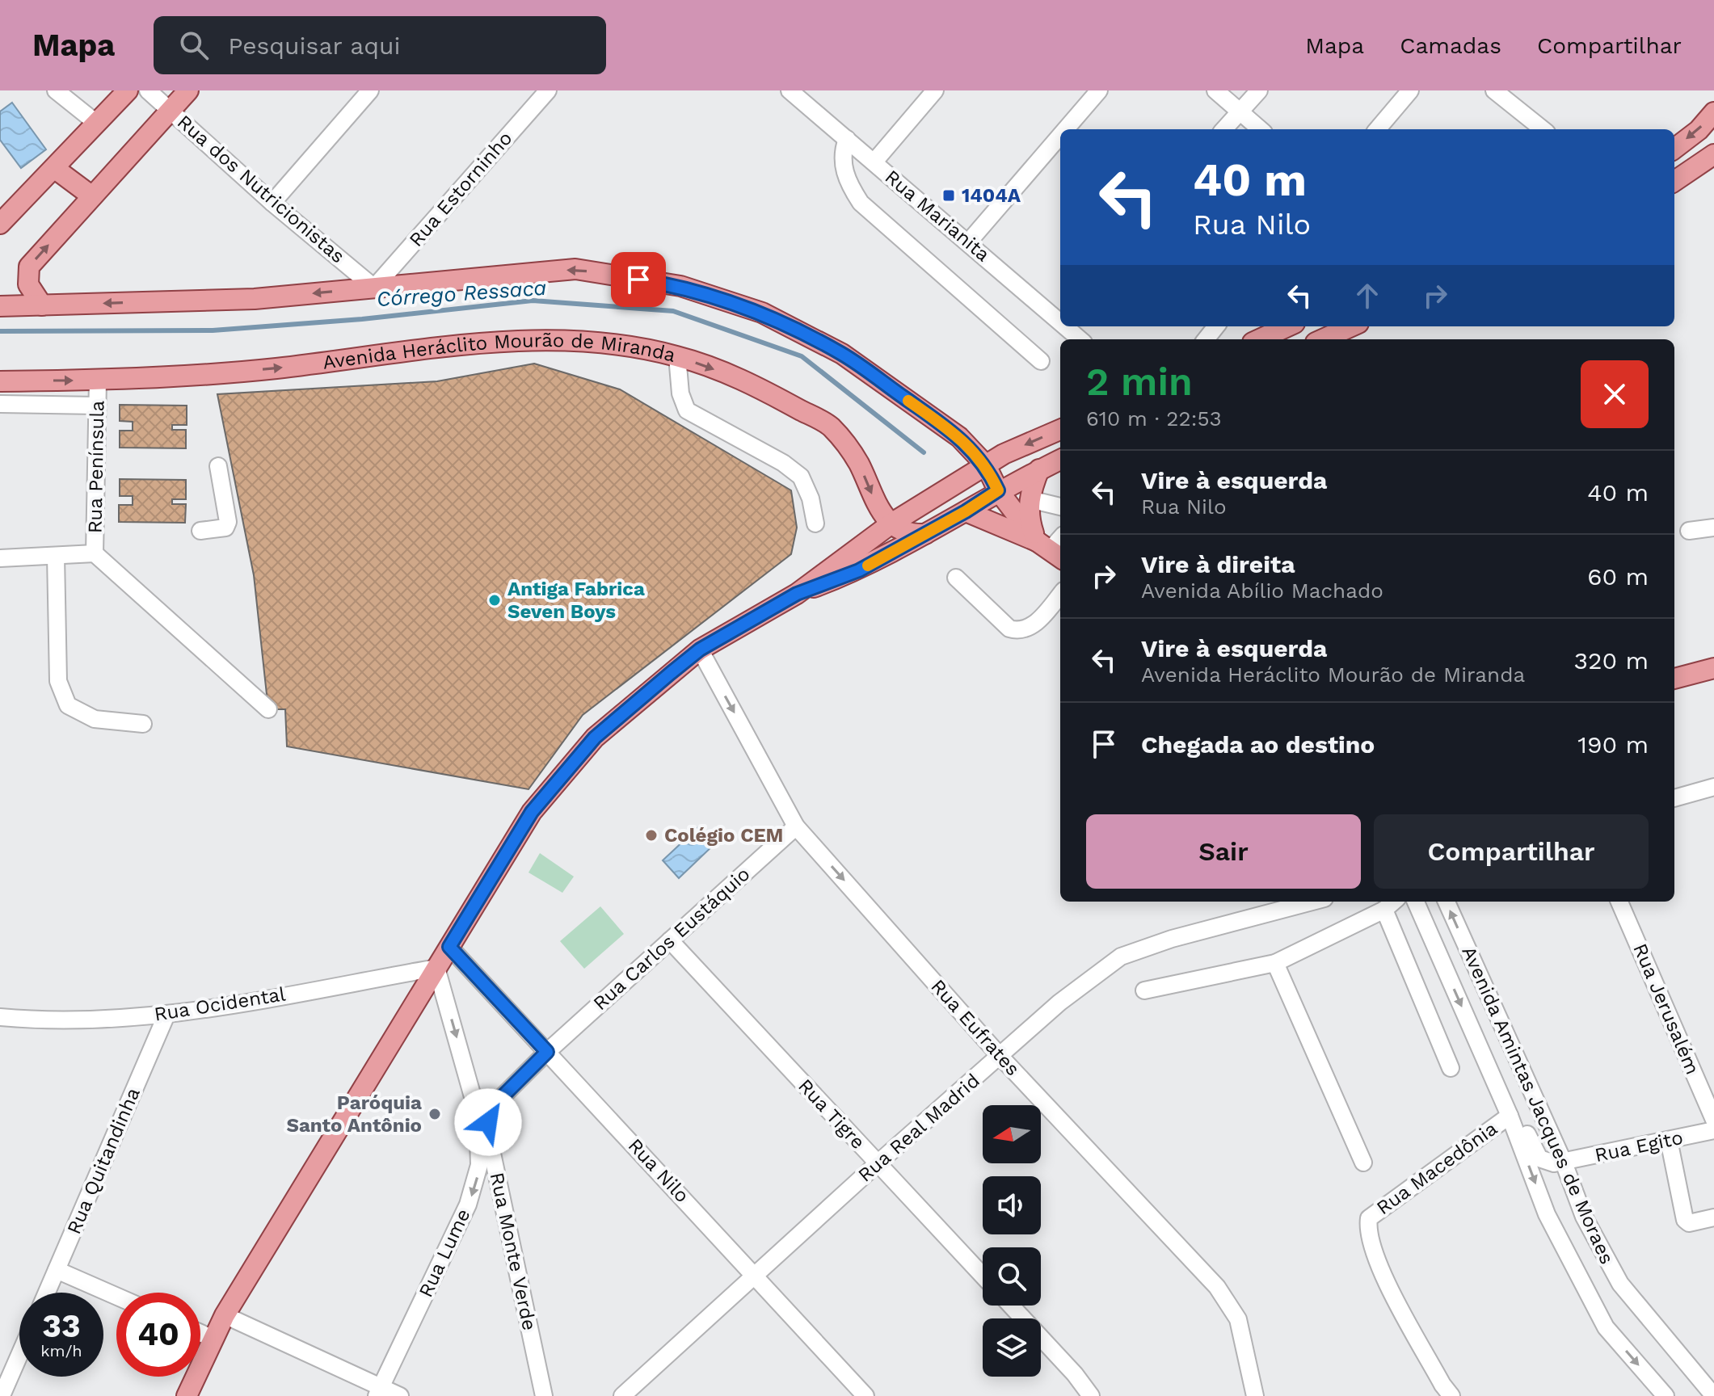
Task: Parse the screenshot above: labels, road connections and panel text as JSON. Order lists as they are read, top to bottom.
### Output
{
  "streets": {
    "main road": ["Avenida Heráclito Mourão de Miranda"],
    "street": [
      "Rua dos Nutricionistas",
      "Rua Estorninho",
      "Rua Marianita",
      "Rua Península",
      "Rua Carlos Eustáquio",
      "Rua Ocidental",
      "Rua Jerusalém",
      "Rua Eufrates",
      "Avenida Amintas Jacques de Moraes",
      "Rua Tigre",
      "Rua Real Madrid",
      "Rua Egito",
      "Rua Quitandinha",
      "Rua Macedônia",
      "Rua Nilo",
      "Rua Monte Verde",
      "Rua Lume"
    ]
  },
  "crossings": [
    ["Rua dos Nutricionistas", "Rua Estorninho"],
    ["Avenida Heráclito Mourão de Miranda", "Rua Península"],
    ["Rua Carlos Eustáquio", "Rua Eufrates"],
    ["Rua Carlos Eustáquio", "Rua Tigre"],
    ["Rua Carlos Eustáquio", "Rua Nilo"],
    ["Rua Carlos Eustáquio", "Rua Monte Verde"],
    ["Rua Ocidental", "Rua Quitandinha"],
    ["Rua Ocidental", "Rua Lume"],
    ["Rua Eufrates", "Rua Real Madrid"],
    ["Avenida Amintas Jacques de Moraes", "Rua Egito"],
    ["Avenida Amintas Jacques de Moraes", "Rua Macedônia"],
    ["Rua Tigre", "Rua Real Madrid"],
    ["Rua Real Madrid", "Rua Nilo"],
    ["Rua Nilo", "Rua Monte Verde"]
  ],
  "one_way": ["Rua Eufrates", "Rua Lume"],
  "water": ["Córrego Ressaca"],
  "places": {
    "transit": ["1404A"],
    "other": ["Antiga Fabrica Seven Boys", "Colégio CEM", "Paróquia Santo Antônio"]
  },
  "north": "left",
  "page": {
    "header": "Mapa",
    "search": "Pesquisar aqui",
    "nav": ["Mapa", "Camadas", "Compartilhar"],
    "turn": ["40 m", "Rua Nilo"],
    "heading": ["2 min", "610 m · 22:53"],
    "list": [
      {
        "name": "Vire à esquerda",
        "note": "Rua Nilo",
        "value": "40 m"
      },
      {
        "name": "Vire à direita",
        "note": "Avenida Abílio Machado",
        "value": "60 m"
      },
      {
        "name": "Vire à esquerda",
        "note": "Avenida Heráclito Mourão de Miranda",
        "value": "320 m"
      },
      {
        "name": "Chegada ao destino",
        "value": "190 m"
      }
    ],
    "buttons": ["Sair", "Compartilhar"],
    "speed": "33 km/h",
    "limit": "40"
  }
}
